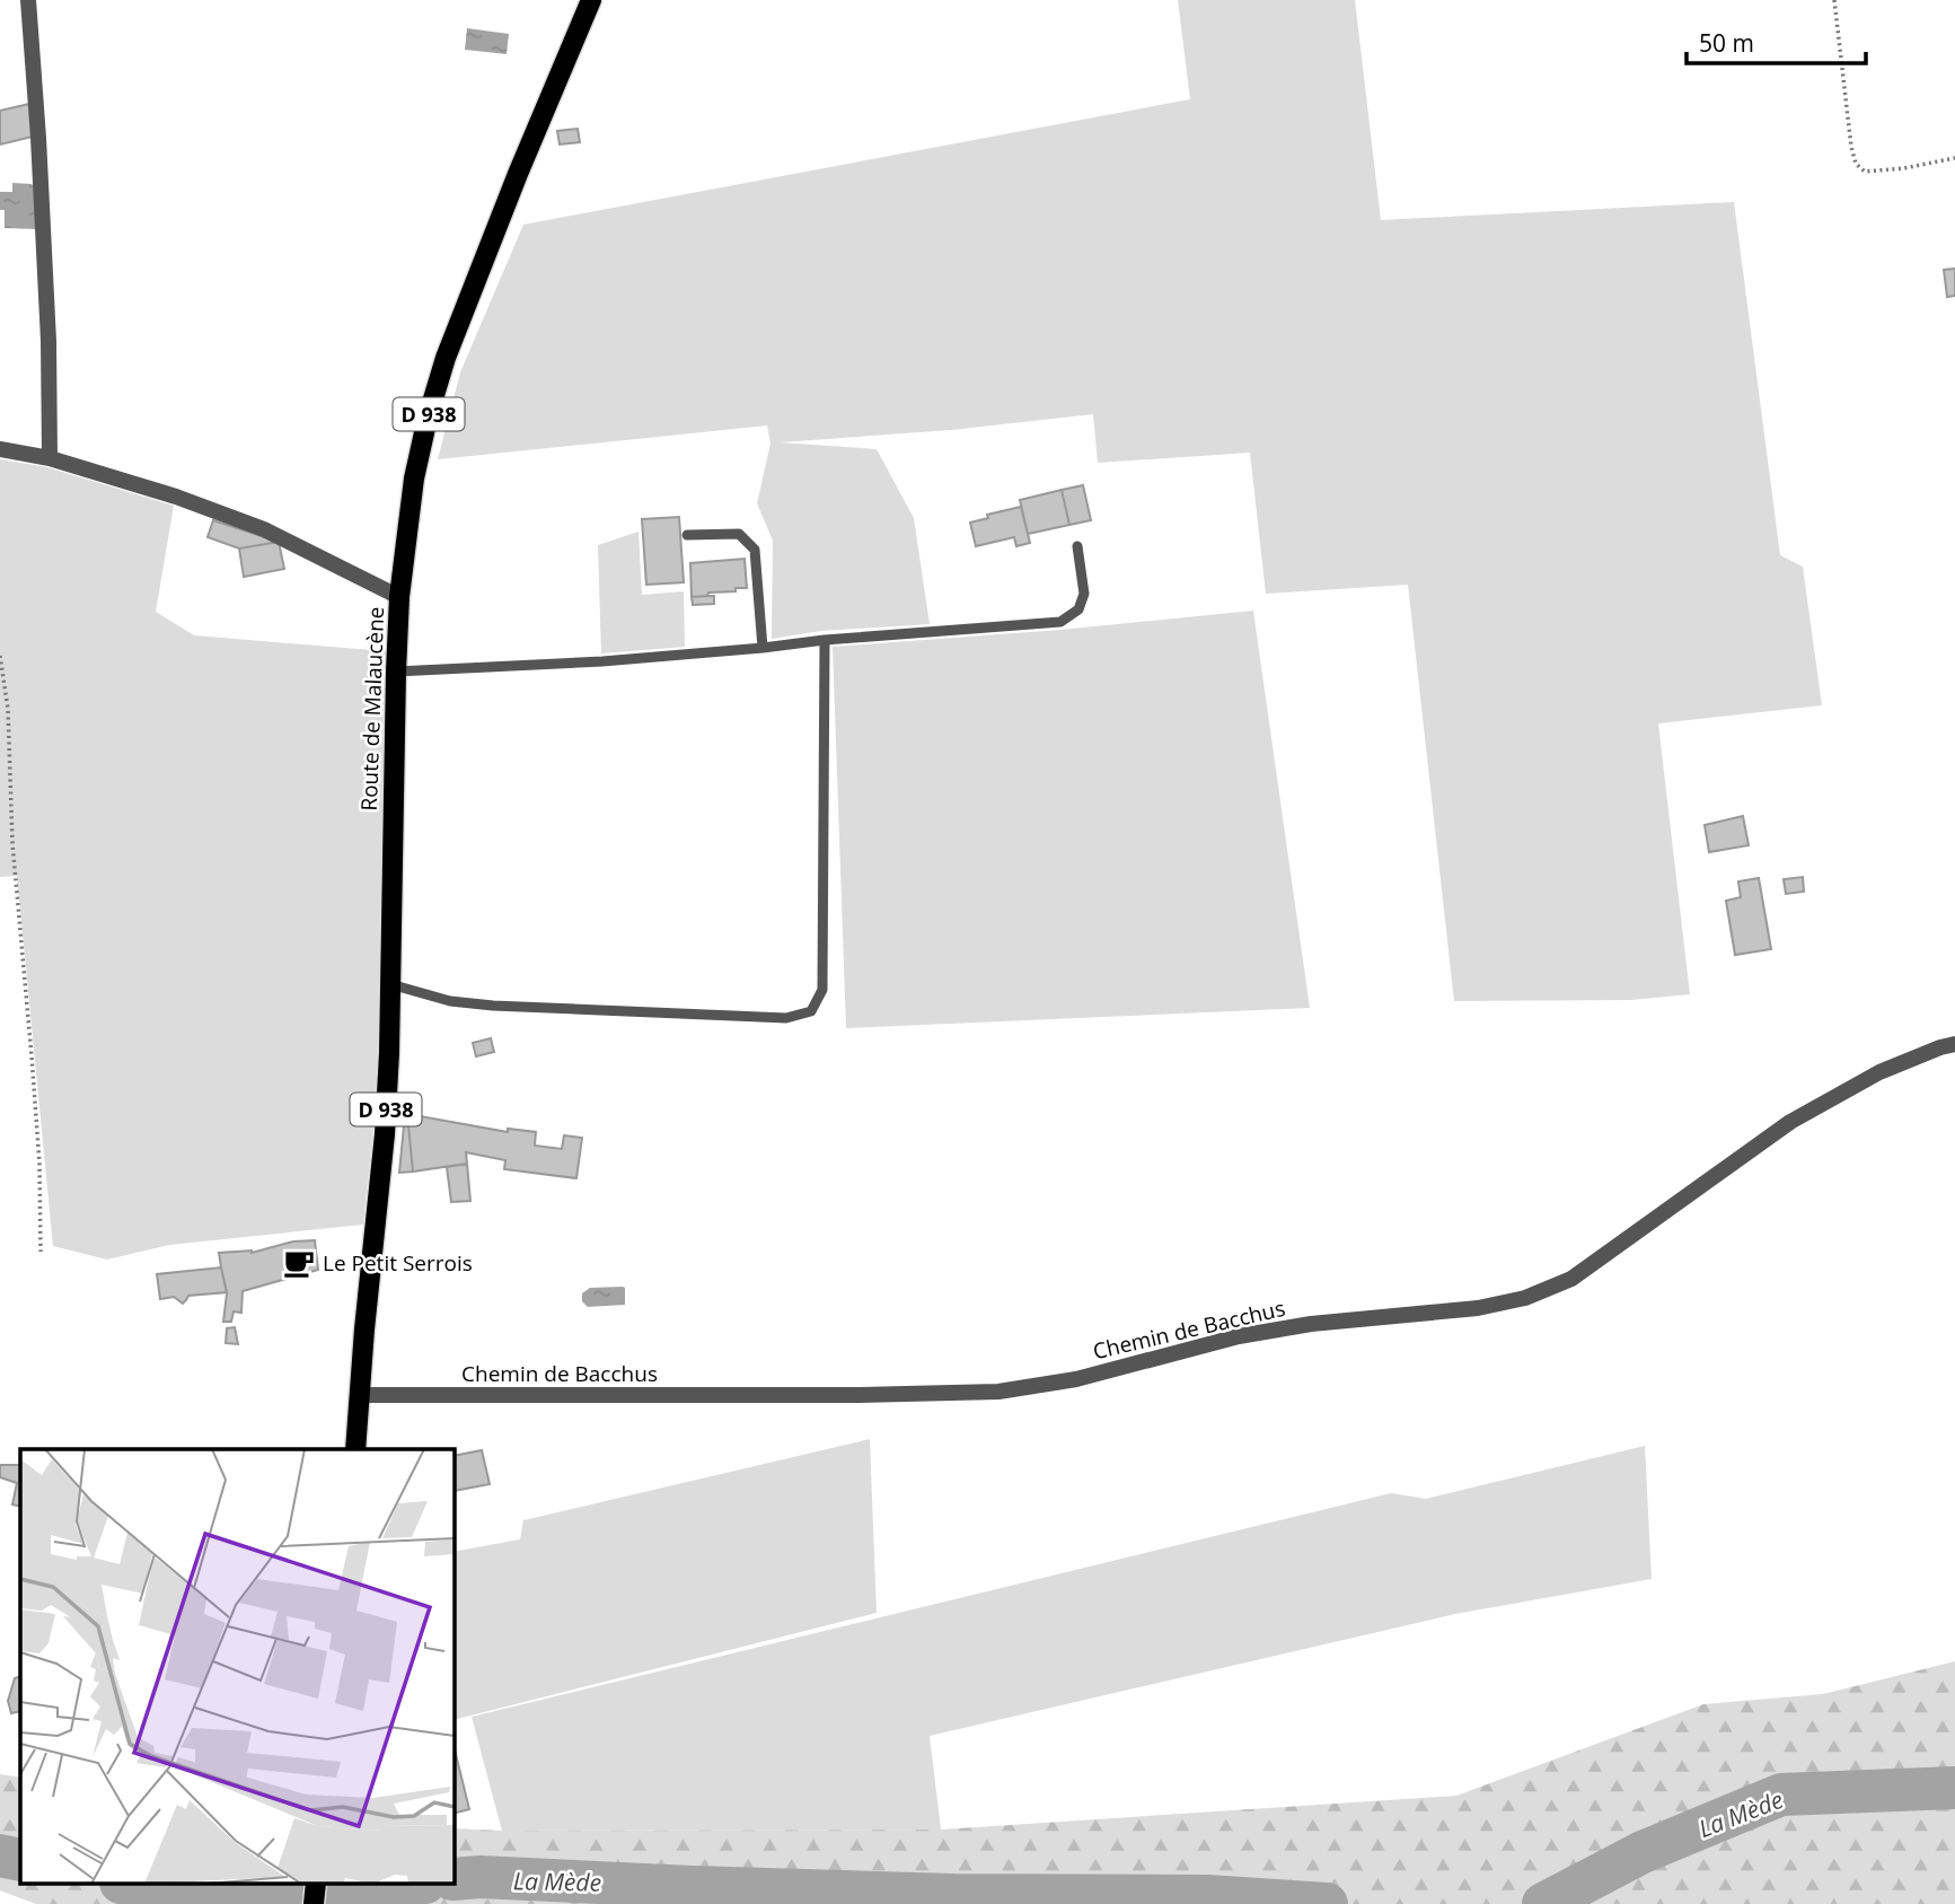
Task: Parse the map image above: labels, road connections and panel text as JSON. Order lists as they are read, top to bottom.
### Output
{
  "streets": {
    "main road": ["D 938", "Route de Malaucène"],
    "street": ["Chemin de Bacchus"]
  },
  "crossings": [
    ["Route de Malaucène", "Chemin de Bacchus"]
  ],
  "water": ["La Mède"],
  "places": {
    "cafe": ["Le Petit Serrois"]
  },
  "scale_bar": "50 m"
}
